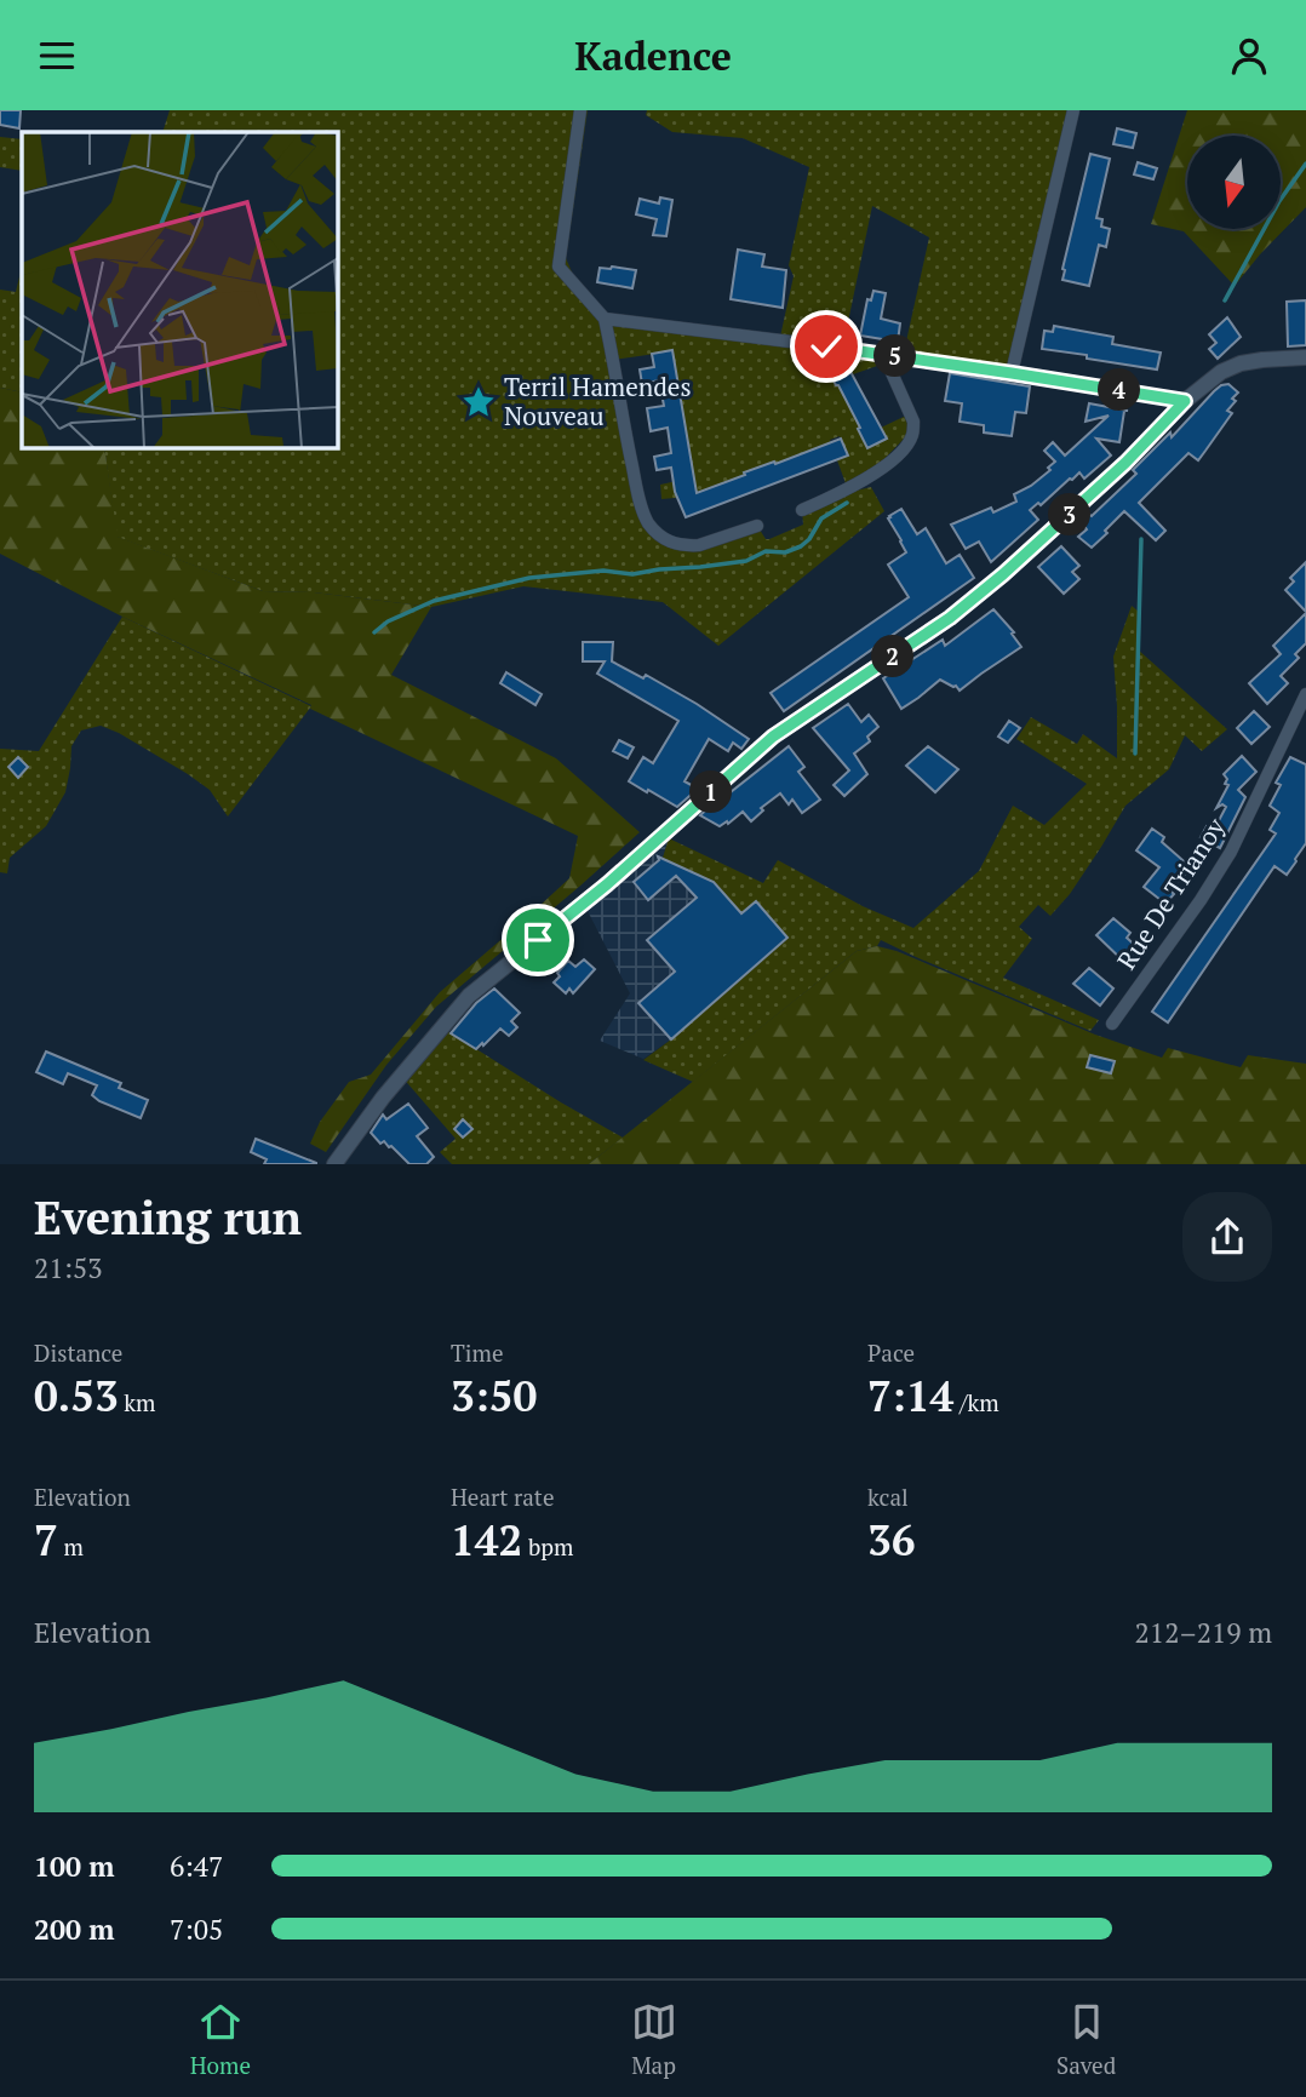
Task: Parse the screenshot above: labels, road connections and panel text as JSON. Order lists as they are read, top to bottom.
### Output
{
  "streets": {
    "street": ["Rue De Trianoy"]
  },
  "places": {
    "place": ["Terril Hamendes Nouveau"]
  },
  "north": "bottom",
  "page": {
    "header": "Kadence",
    "pins": [
      "5",
      "4",
      "3",
      "2",
      "1"
    ],
    "heading": ["Evening run", "21:53"],
    "stats": [
      ["Distance", "0.53 km"],
      ["Time", "3:50"],
      ["Pace", "7:14 /km"],
      ["Elevation", "7 m"],
      ["Heart rate", "142 bpm"],
      ["kcal", "36"]
    ],
    "chart": ["Elevation", "212–219 m"],
    "list": [
      {
        "name": "100 m",
        "note": "6:47"
      },
      {
        "name": "200 m",
        "note": "7:05"
      }
    ],
    "tabs": ["Home", "Map", "Saved"]
  }
}
